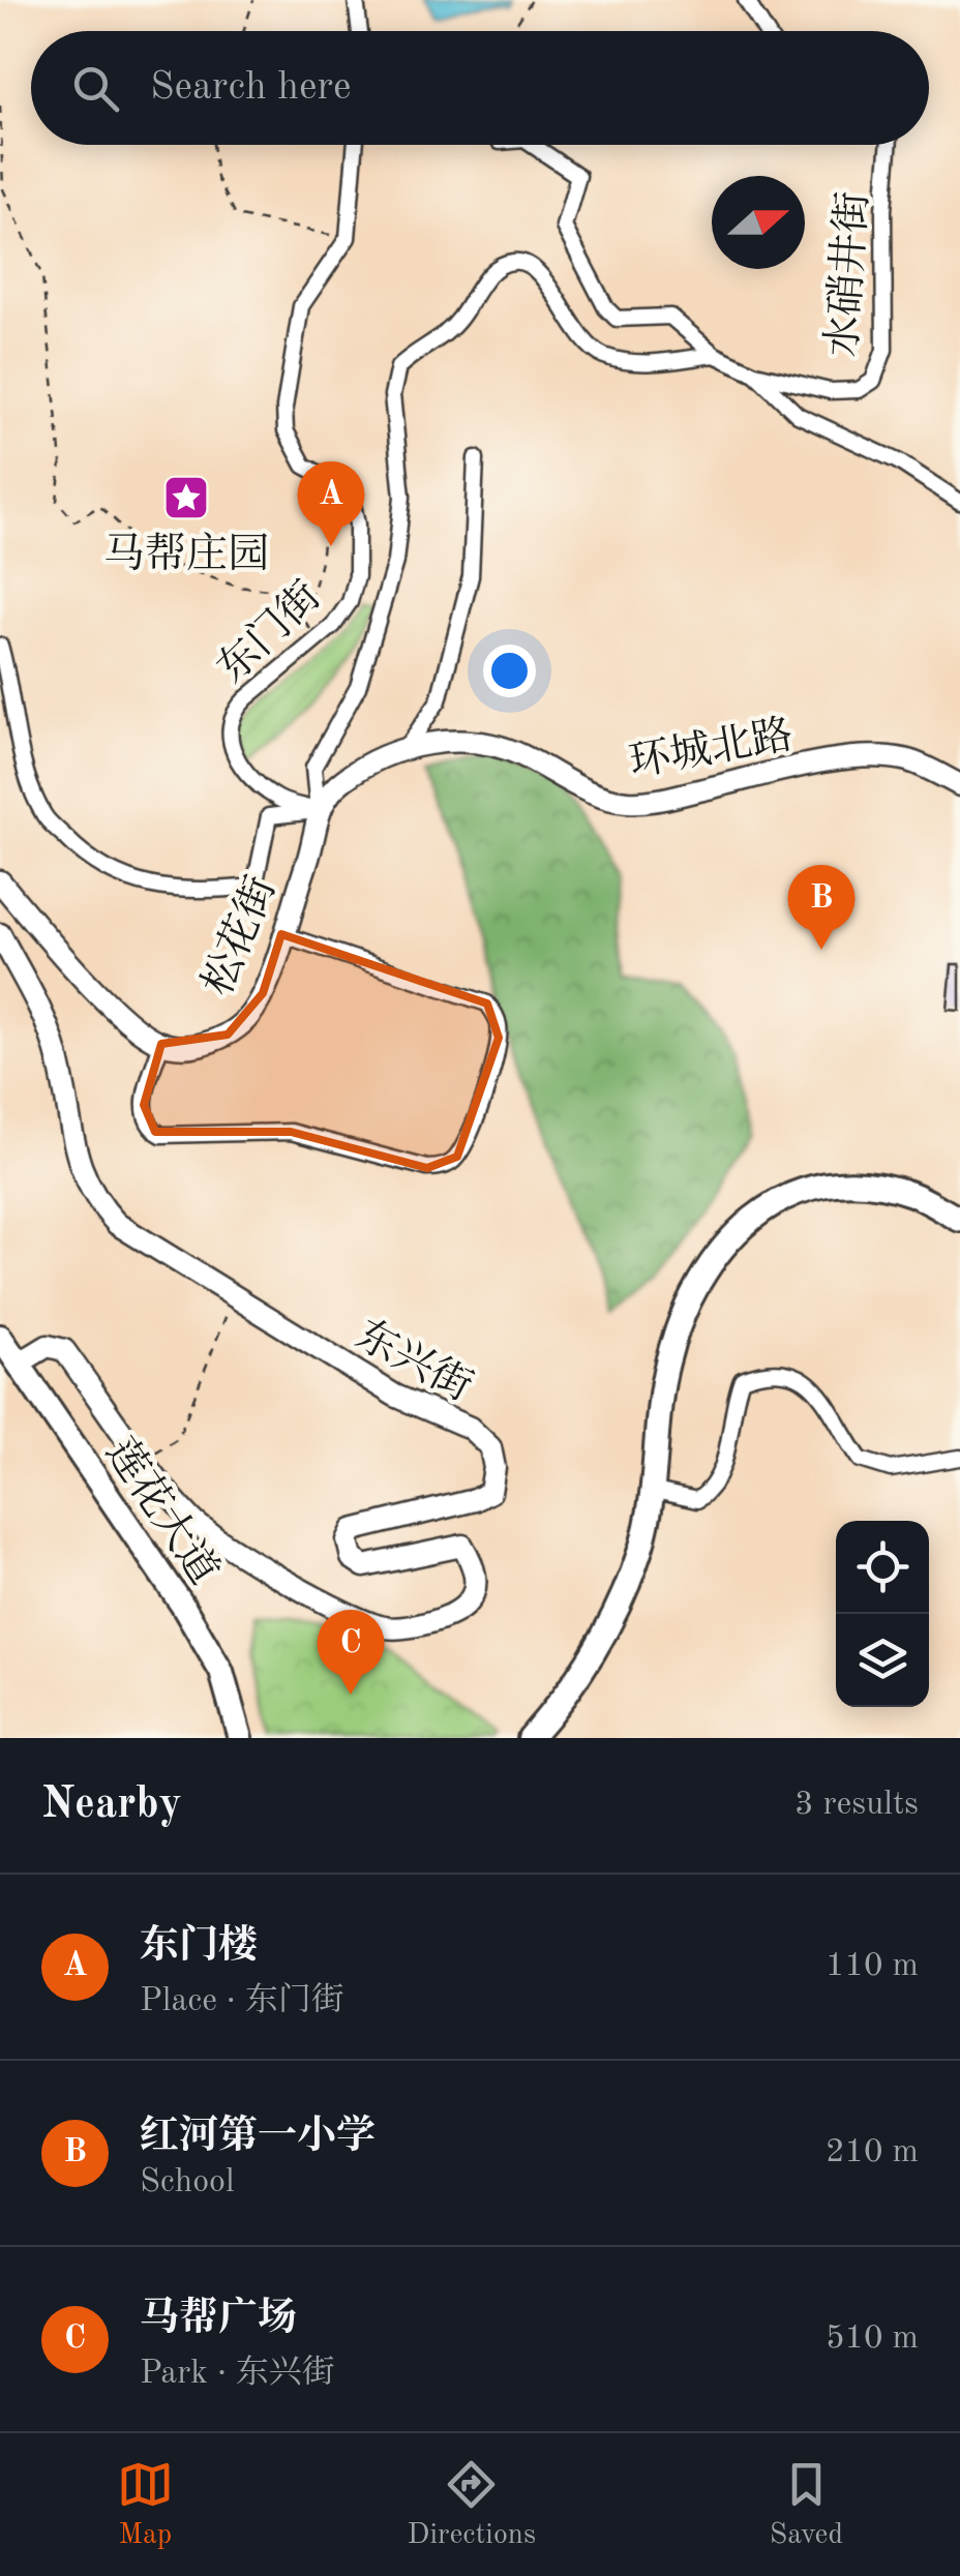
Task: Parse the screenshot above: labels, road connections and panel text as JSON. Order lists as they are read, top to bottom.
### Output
{
  "streets": {
    "main road": ["莲花大道"],
    "street": [
      "水硝井街",
      "东门街",
      "环城北路",
      "松花街",
      "东兴街"
    ]
  },
  "crossings": [
    ["水硝井街", "东门街"],
    ["水硝井街", "环城北路"],
    ["水硝井街", "松花街"],
    ["东门街", "环城北路"],
    ["东门街", "松花街"],
    ["环城北路", "松花街"],
    ["东兴街", "莲花大道"]
  ],
  "places": {
    "place": ["马帮庄园"]
  },
  "north": "right",
  "page": {
    "search": "Search here",
    "pins": ["A", "B", "C"],
    "heading": ["Nearby", "3 results"],
    "list": [
      {
        "mark": "A",
        "name": "东门楼",
        "note": "Place · 东门街",
        "value": "110 m"
      },
      {
        "mark": "B",
        "name": "红河第一小学",
        "note": "School",
        "value": "210 m"
      },
      {
        "mark": "C",
        "name": "马帮广场",
        "note": "Park · 东兴街",
        "value": "510 m"
      }
    ],
    "nav": ["Map", "Directions", "Saved"]
  }
}
